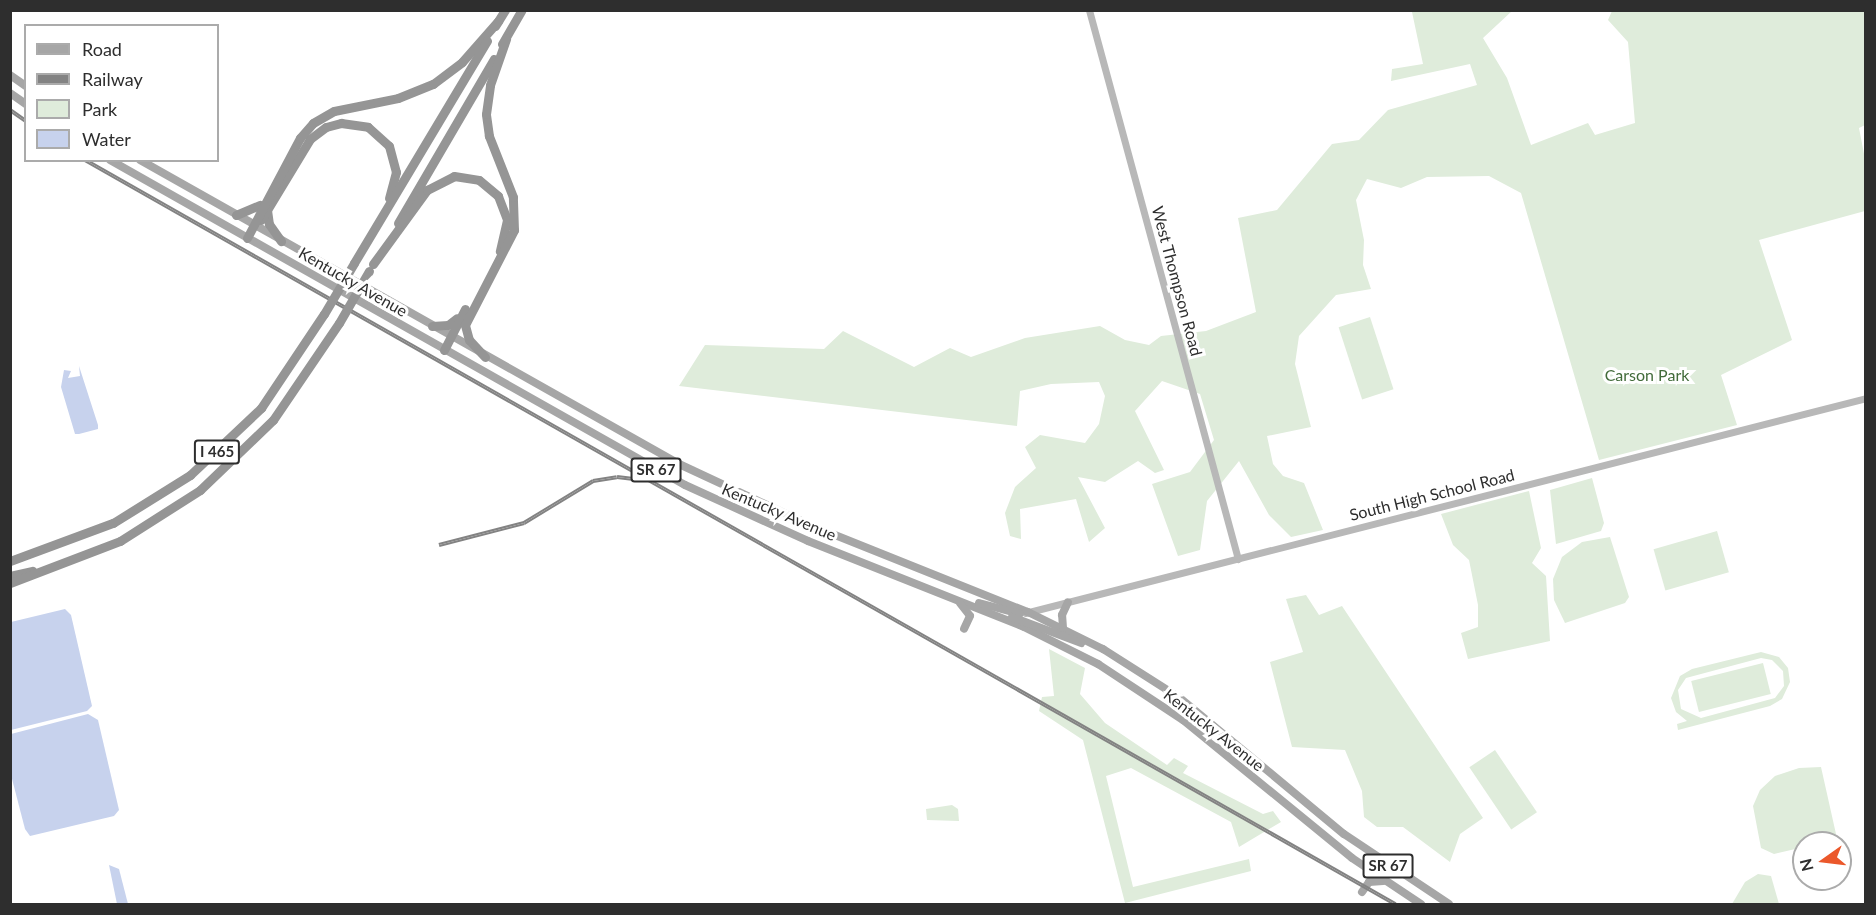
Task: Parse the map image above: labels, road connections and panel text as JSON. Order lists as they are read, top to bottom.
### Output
{
  "streets": {
    "highway": ["I 465", "SR 67"],
    "main road": ["West Thompson Road", "Kentucky Avenue", "South High School Road"]
  },
  "crossings": [
    ["West Thompson Road", "South High School Road"],
    ["Kentucky Avenue", "SR 67"],
    ["Kentucky Avenue", "South High School Road"]
  ],
  "parks": ["Carson Park"],
  "legend": [
    "Road",
    "Railway",
    "Park",
    "Water"
  ],
  "north": "left"
}
